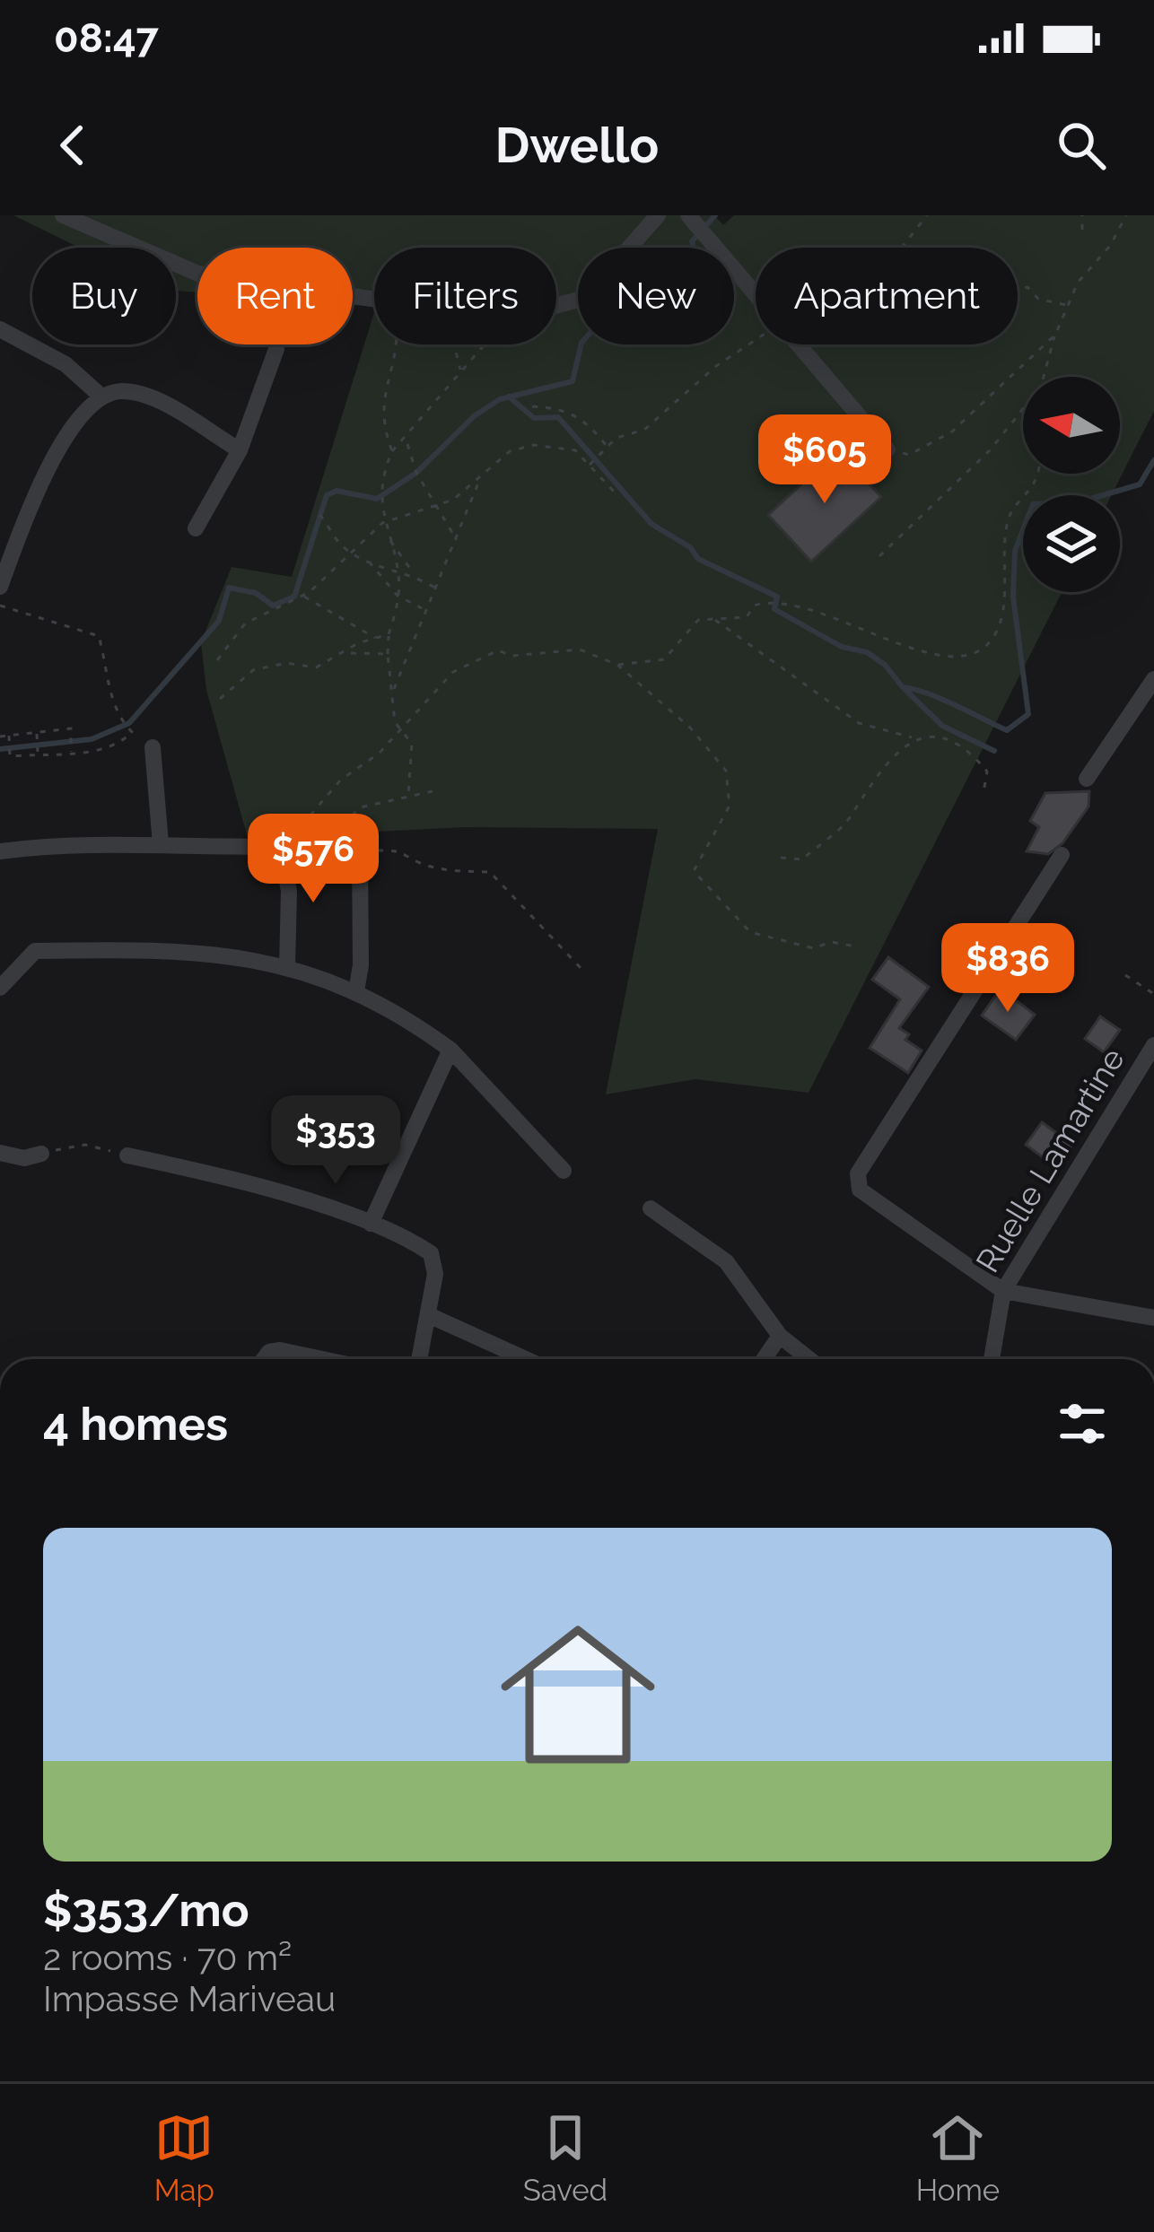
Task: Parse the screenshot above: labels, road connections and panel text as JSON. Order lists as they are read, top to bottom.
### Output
{
  "streets": {
    "street": ["Ruelle Lamartine"]
  },
  "north": "left",
  "page": {
    "status": "08:47",
    "header": "Dwello",
    "chip": [
      "Buy",
      "Rent",
      "Filters",
      "New",
      "Apartment"
    ],
    "price": [
      "$605",
      "$576",
      "$836",
      "$353"
    ],
    "heading": "4 homes",
    "list": [
      {
        "name": "$353/mo",
        "note": "2 rooms · 70 m² · Impasse Mariveau"
      }
    ],
    "tabs": ["Map", "Saved", "Home"]
  }
}
